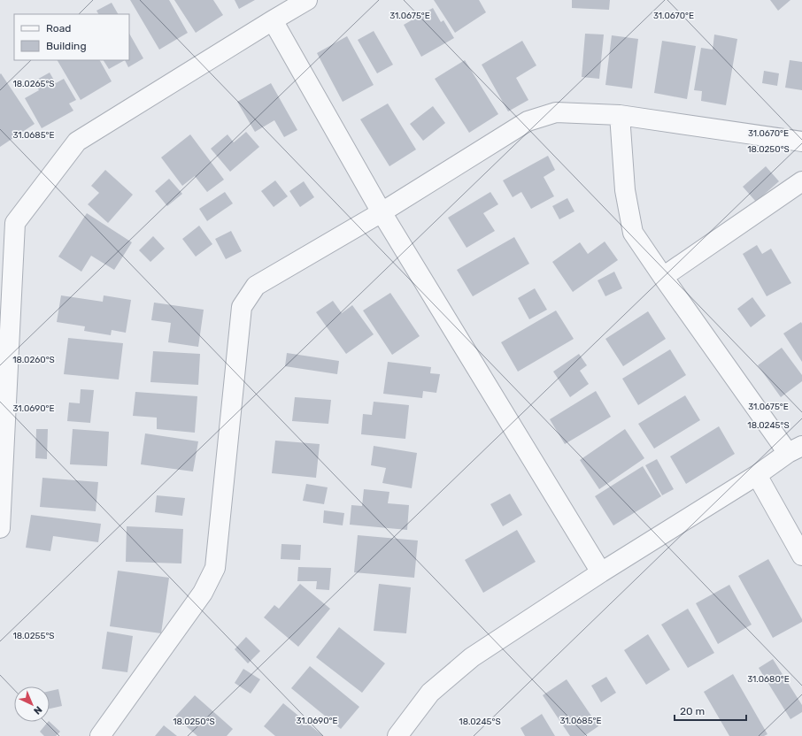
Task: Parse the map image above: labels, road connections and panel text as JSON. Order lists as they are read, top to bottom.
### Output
{
  "legend": ["Road", "Building"],
  "scale_bar": "20 m",
  "north": "bottom right",
  "coordinates": [
    "31.0675°E",
    "31.0670°E",
    "18.0265°S",
    "31.0685°E",
    "18.0250°S",
    "18.0260°S",
    "31.0690°E",
    "18.0245°S",
    "18.0255°S",
    "31.0680°E"
  ]
}
